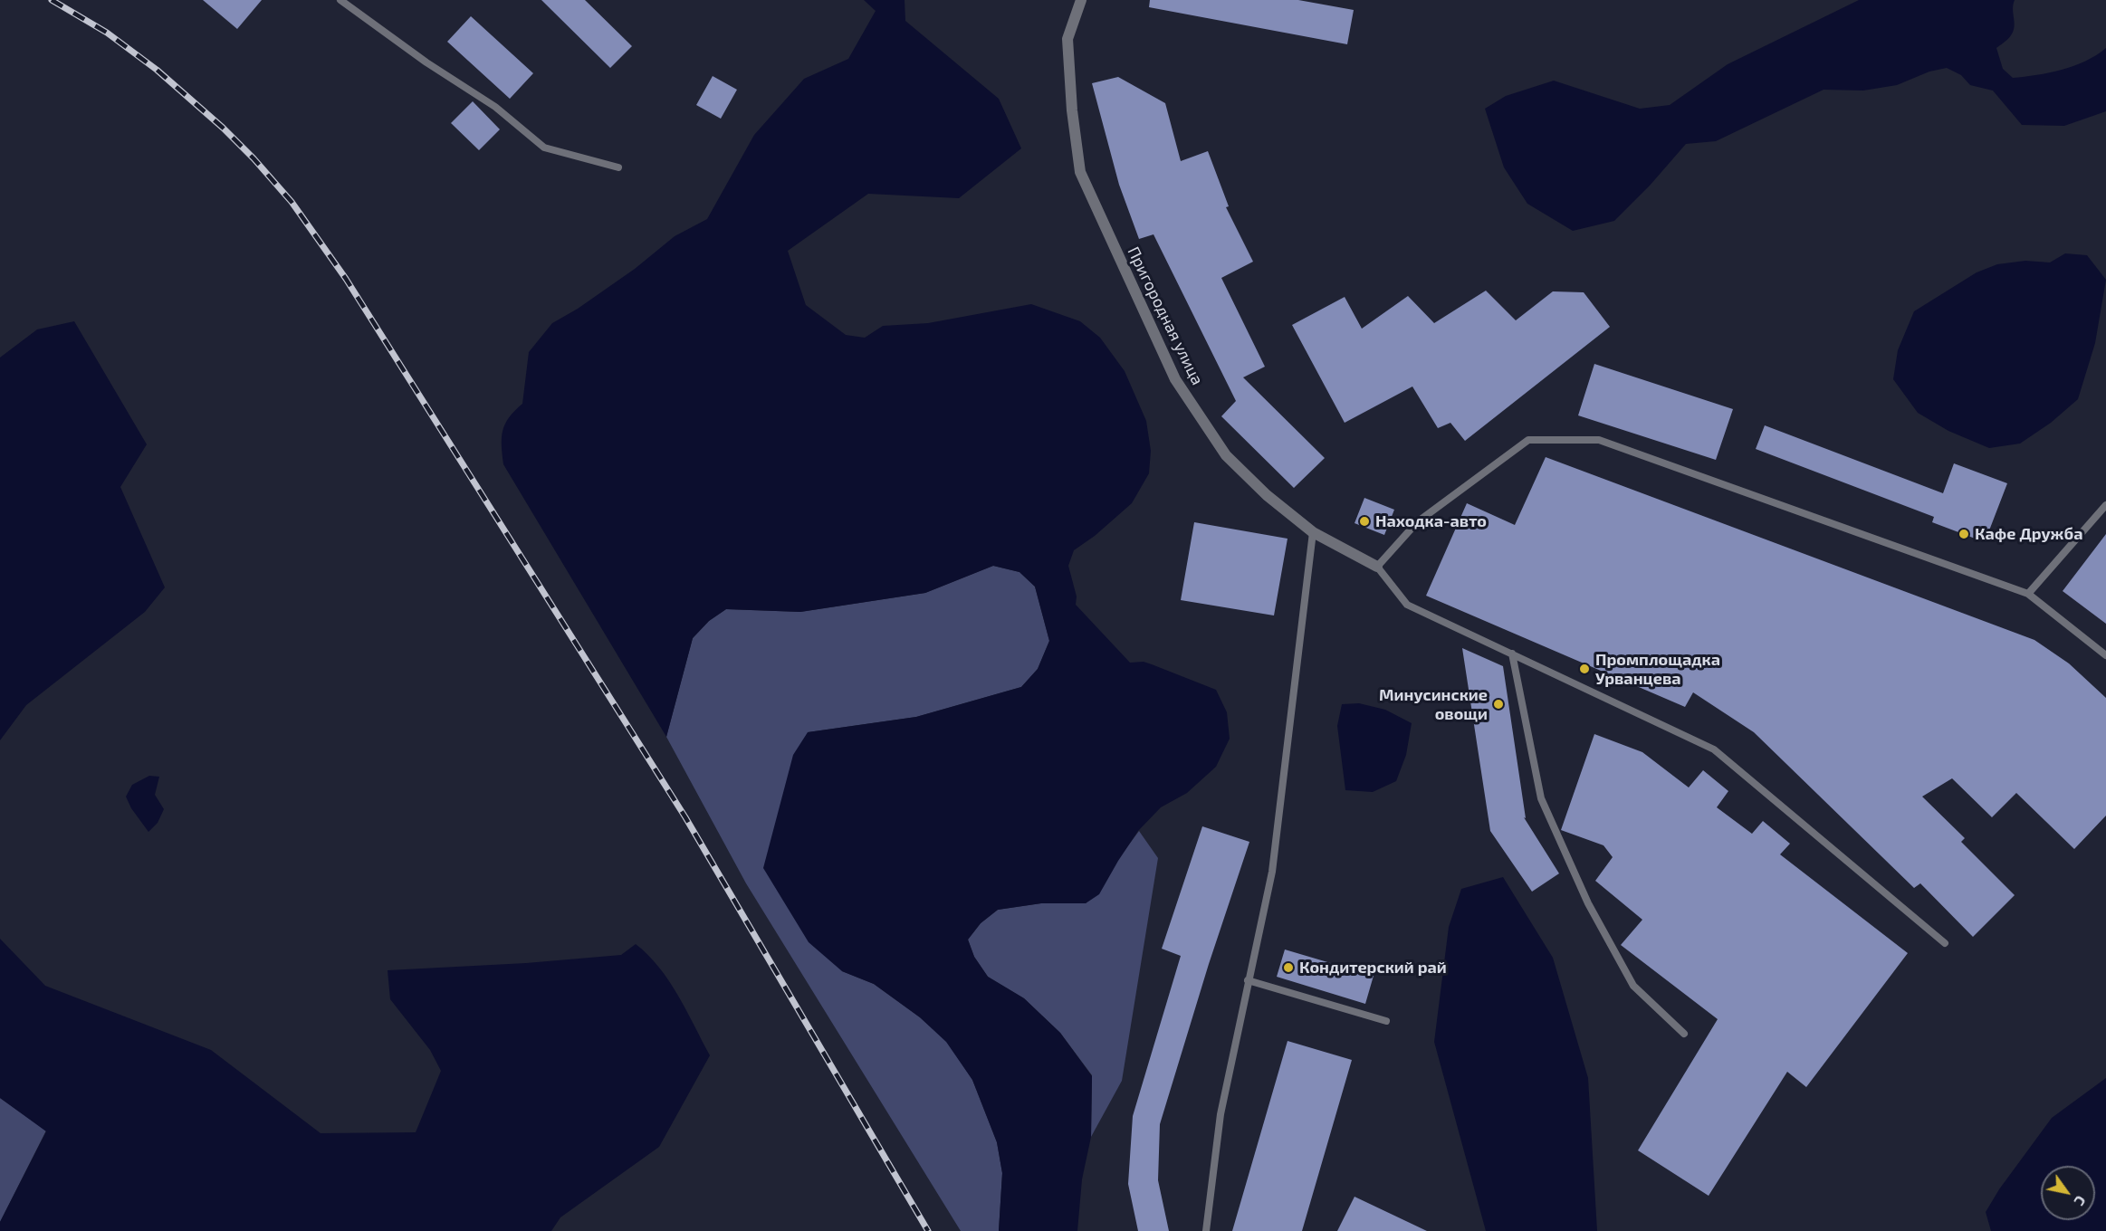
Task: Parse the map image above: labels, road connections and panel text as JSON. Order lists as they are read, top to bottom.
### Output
{
  "streets": {
    "street": ["Пригородная улица"]
  },
  "places": [
    "Находка-авто",
    "Кафе Дружба",
    "Промплощадка Урванцева",
    "Минусинские овощи",
    "Кондитерский рай"
  ],
  "north": "bottom right"
}
